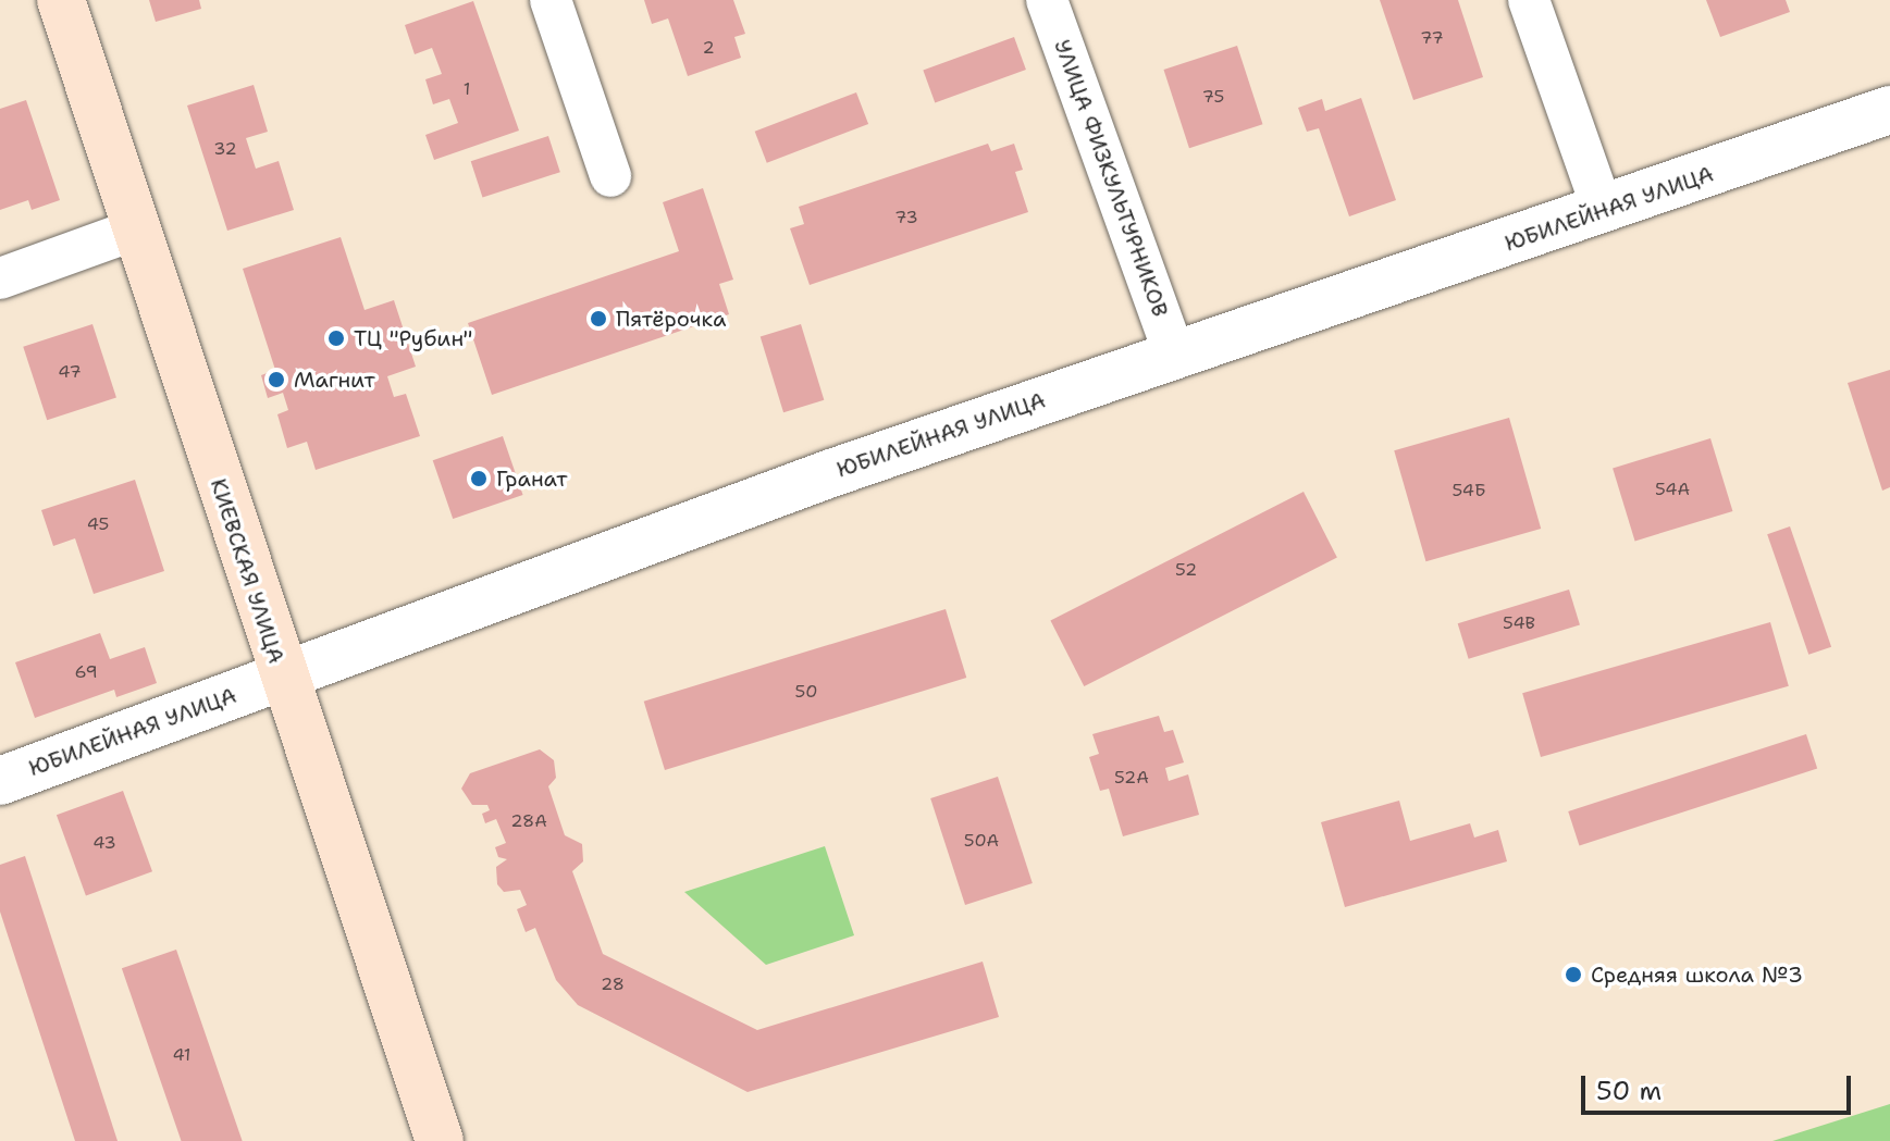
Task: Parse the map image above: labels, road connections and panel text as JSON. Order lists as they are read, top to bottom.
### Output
{
  "streets": {
    "main road": ["КИЕВСКАЯ УЛИЦА"],
    "street": ["УЛИЦА ФИЗКУЛЬТУРНИКОВ", "ЮБИЛЕЙНАЯ УЛИЦА"]
  },
  "crossings": [
    ["УЛИЦА ФИЗКУЛЬТУРНИКОВ", "ЮБИЛЕЙНАЯ УЛИЦА"],
    ["ЮБИЛЕЙНАЯ УЛИЦА", "КИЕВСКАЯ УЛИЦА"]
  ],
  "places": [
    "Пятёрочка",
    "ТЦ \"Рубин\"",
    "Магнит",
    "Гранат",
    "Средняя школа №3"
  ],
  "house_numbers": [
    "77",
    "2",
    "1",
    "75",
    "32",
    "73",
    "47",
    "54А",
    "54Б",
    "45",
    "52",
    "54В",
    "69",
    "50",
    "52А",
    "28А",
    "50А",
    "43",
    "28",
    "41"
  ],
  "scale_bar": "50 m"
}
